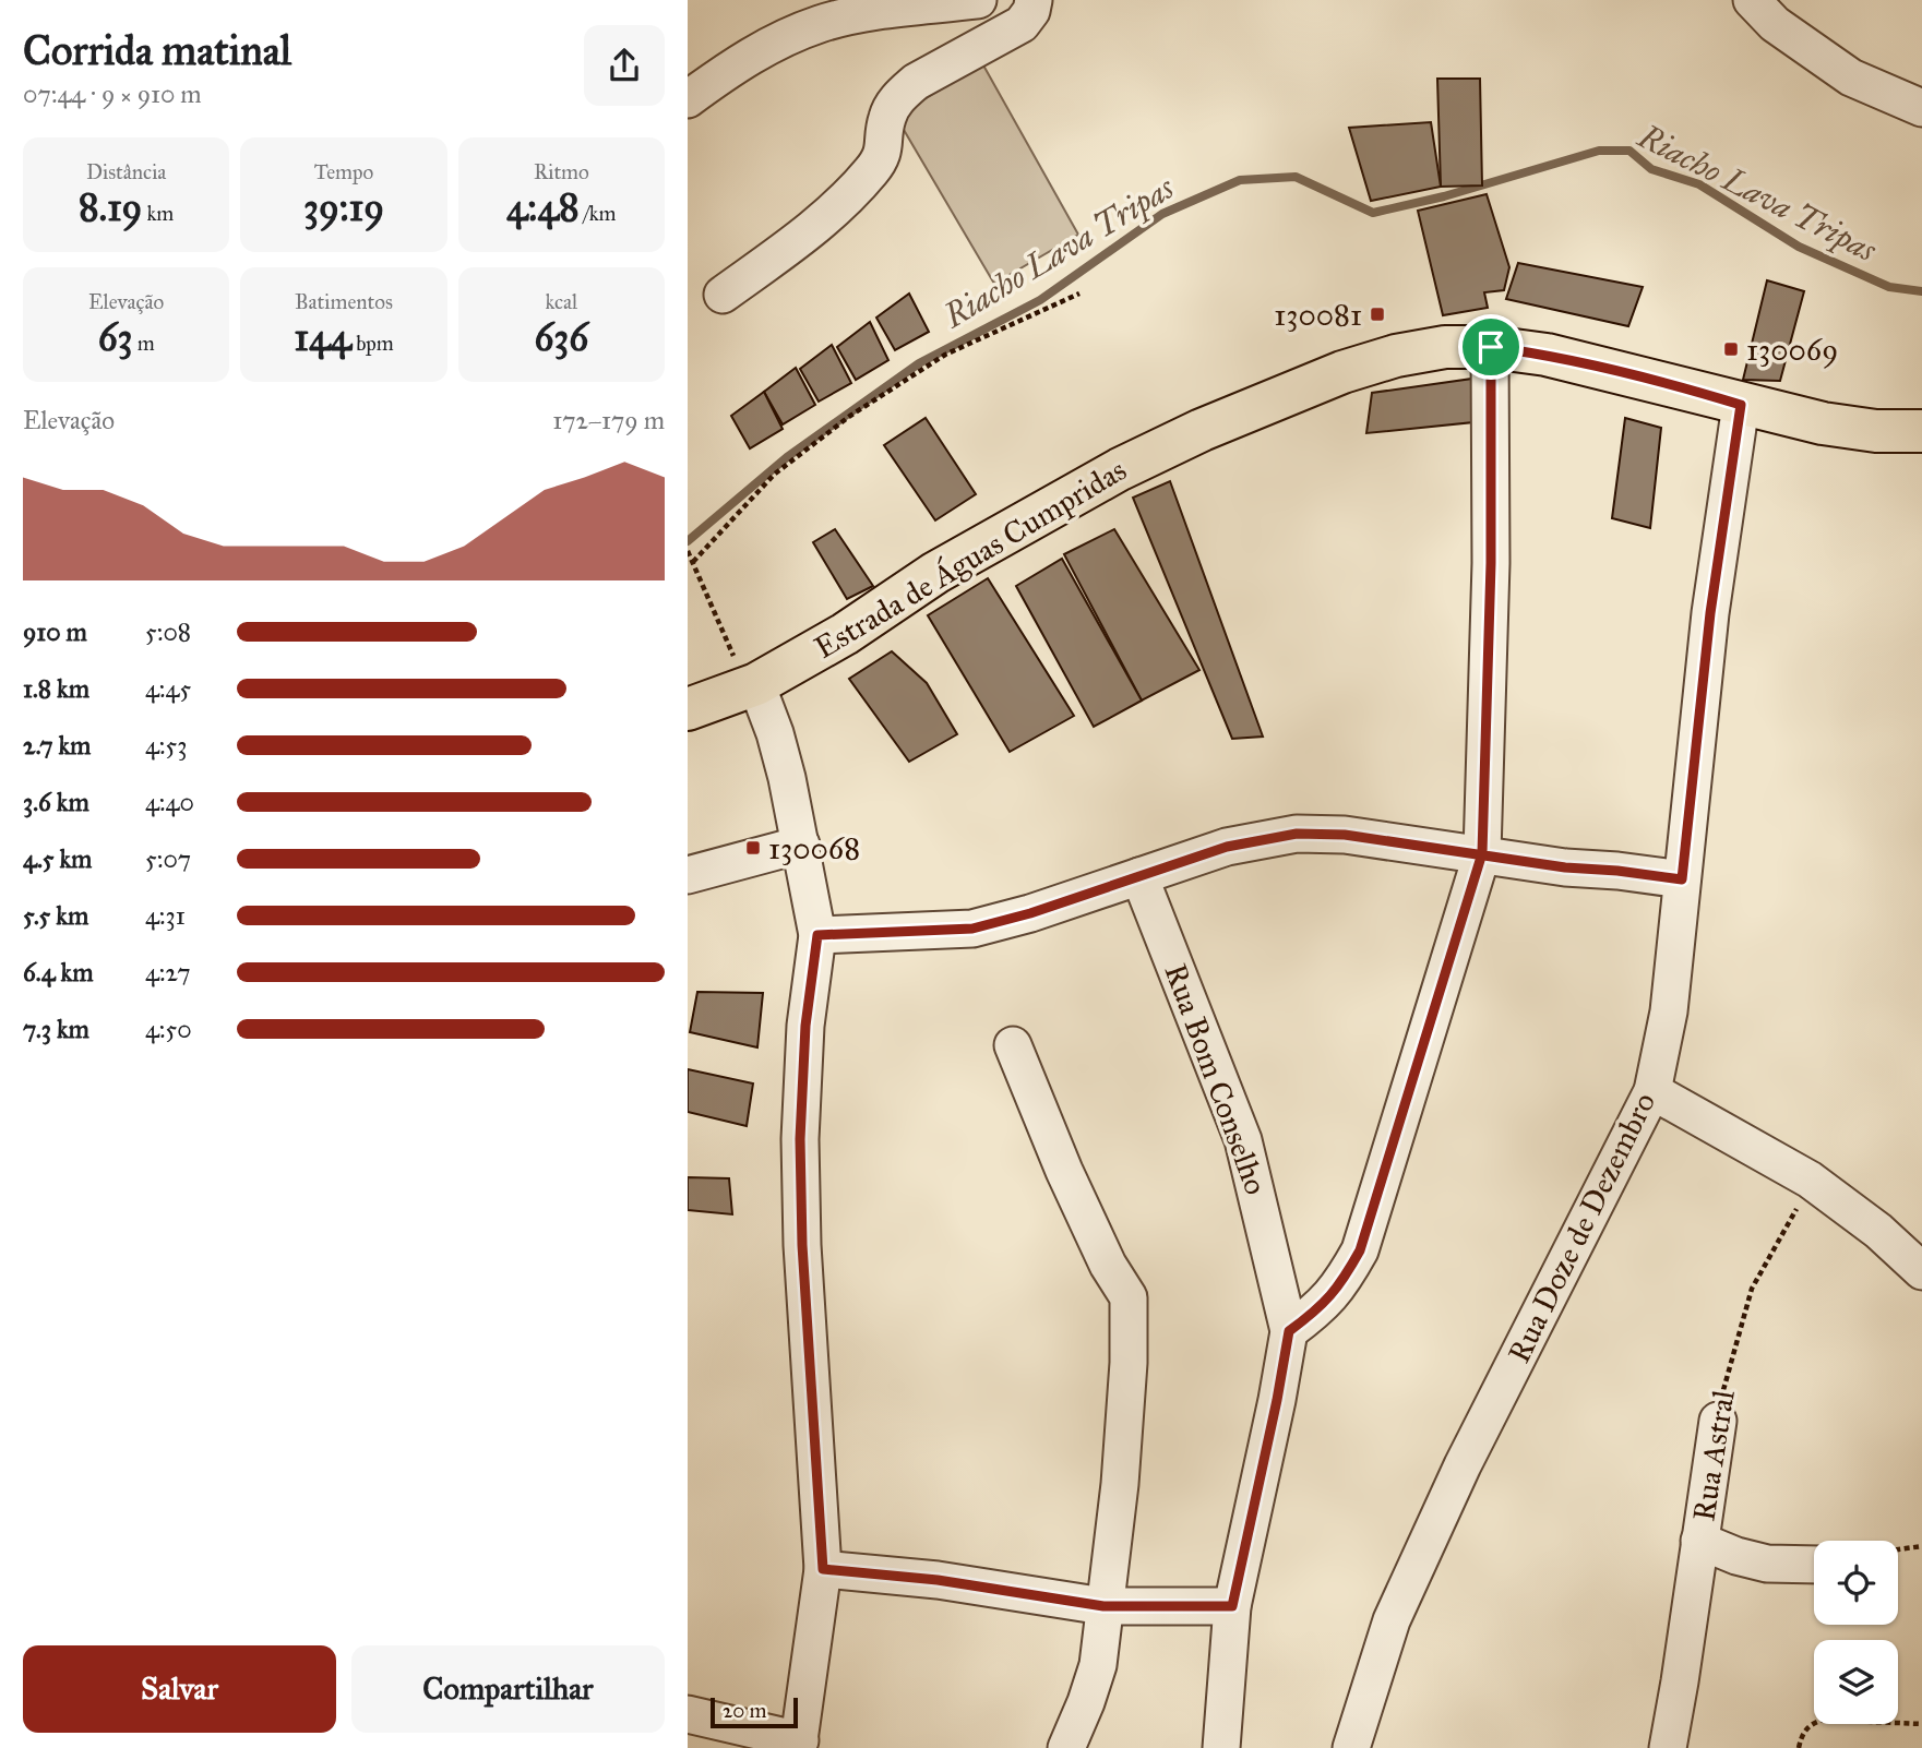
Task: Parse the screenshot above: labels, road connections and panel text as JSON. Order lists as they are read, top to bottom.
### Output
{
  "streets": {
    "main road": ["Estrada de Águas Cumpridas"],
    "street": ["Rua Bom Conselho", "Rua Doze de Dezembro", "Rua Astral"]
  },
  "crossings": [
    ["Estrada de Águas Cumpridas", "Rua Doze de Dezembro"]
  ],
  "water": ["Riacho Lava Tripas"],
  "places": {
    "transit": ["130081", "130069", "130068"]
  },
  "scale_bar": "20 m",
  "page": {
    "heading": ["Corrida matinal", "07:44 · 9 × 910 m"],
    "stats": [
      ["Distância", "8.19 km"],
      ["Tempo", "39:19"],
      ["Ritmo", "4:48 /km"],
      ["Elevação", "63 m"],
      ["Batimentos", "144 bpm"],
      ["kcal", "636"]
    ],
    "chart": ["Elevação", "172–179 m"],
    "list": [
      {
        "name": "910 m",
        "note": "5:08"
      },
      {
        "name": "1.8 km",
        "note": "4:45"
      },
      {
        "name": "2.7 km",
        "note": "4:53"
      },
      {
        "name": "3.6 km",
        "note": "4:40"
      },
      {
        "name": "4.5 km",
        "note": "5:07"
      },
      {
        "name": "5.5 km",
        "note": "4:31"
      },
      {
        "name": "6.4 km",
        "note": "4:27"
      },
      {
        "name": "7.3 km",
        "note": "4:50"
      }
    ],
    "buttons": ["Salvar", "Compartilhar"],
    "scale": "20 m"
  }
}
